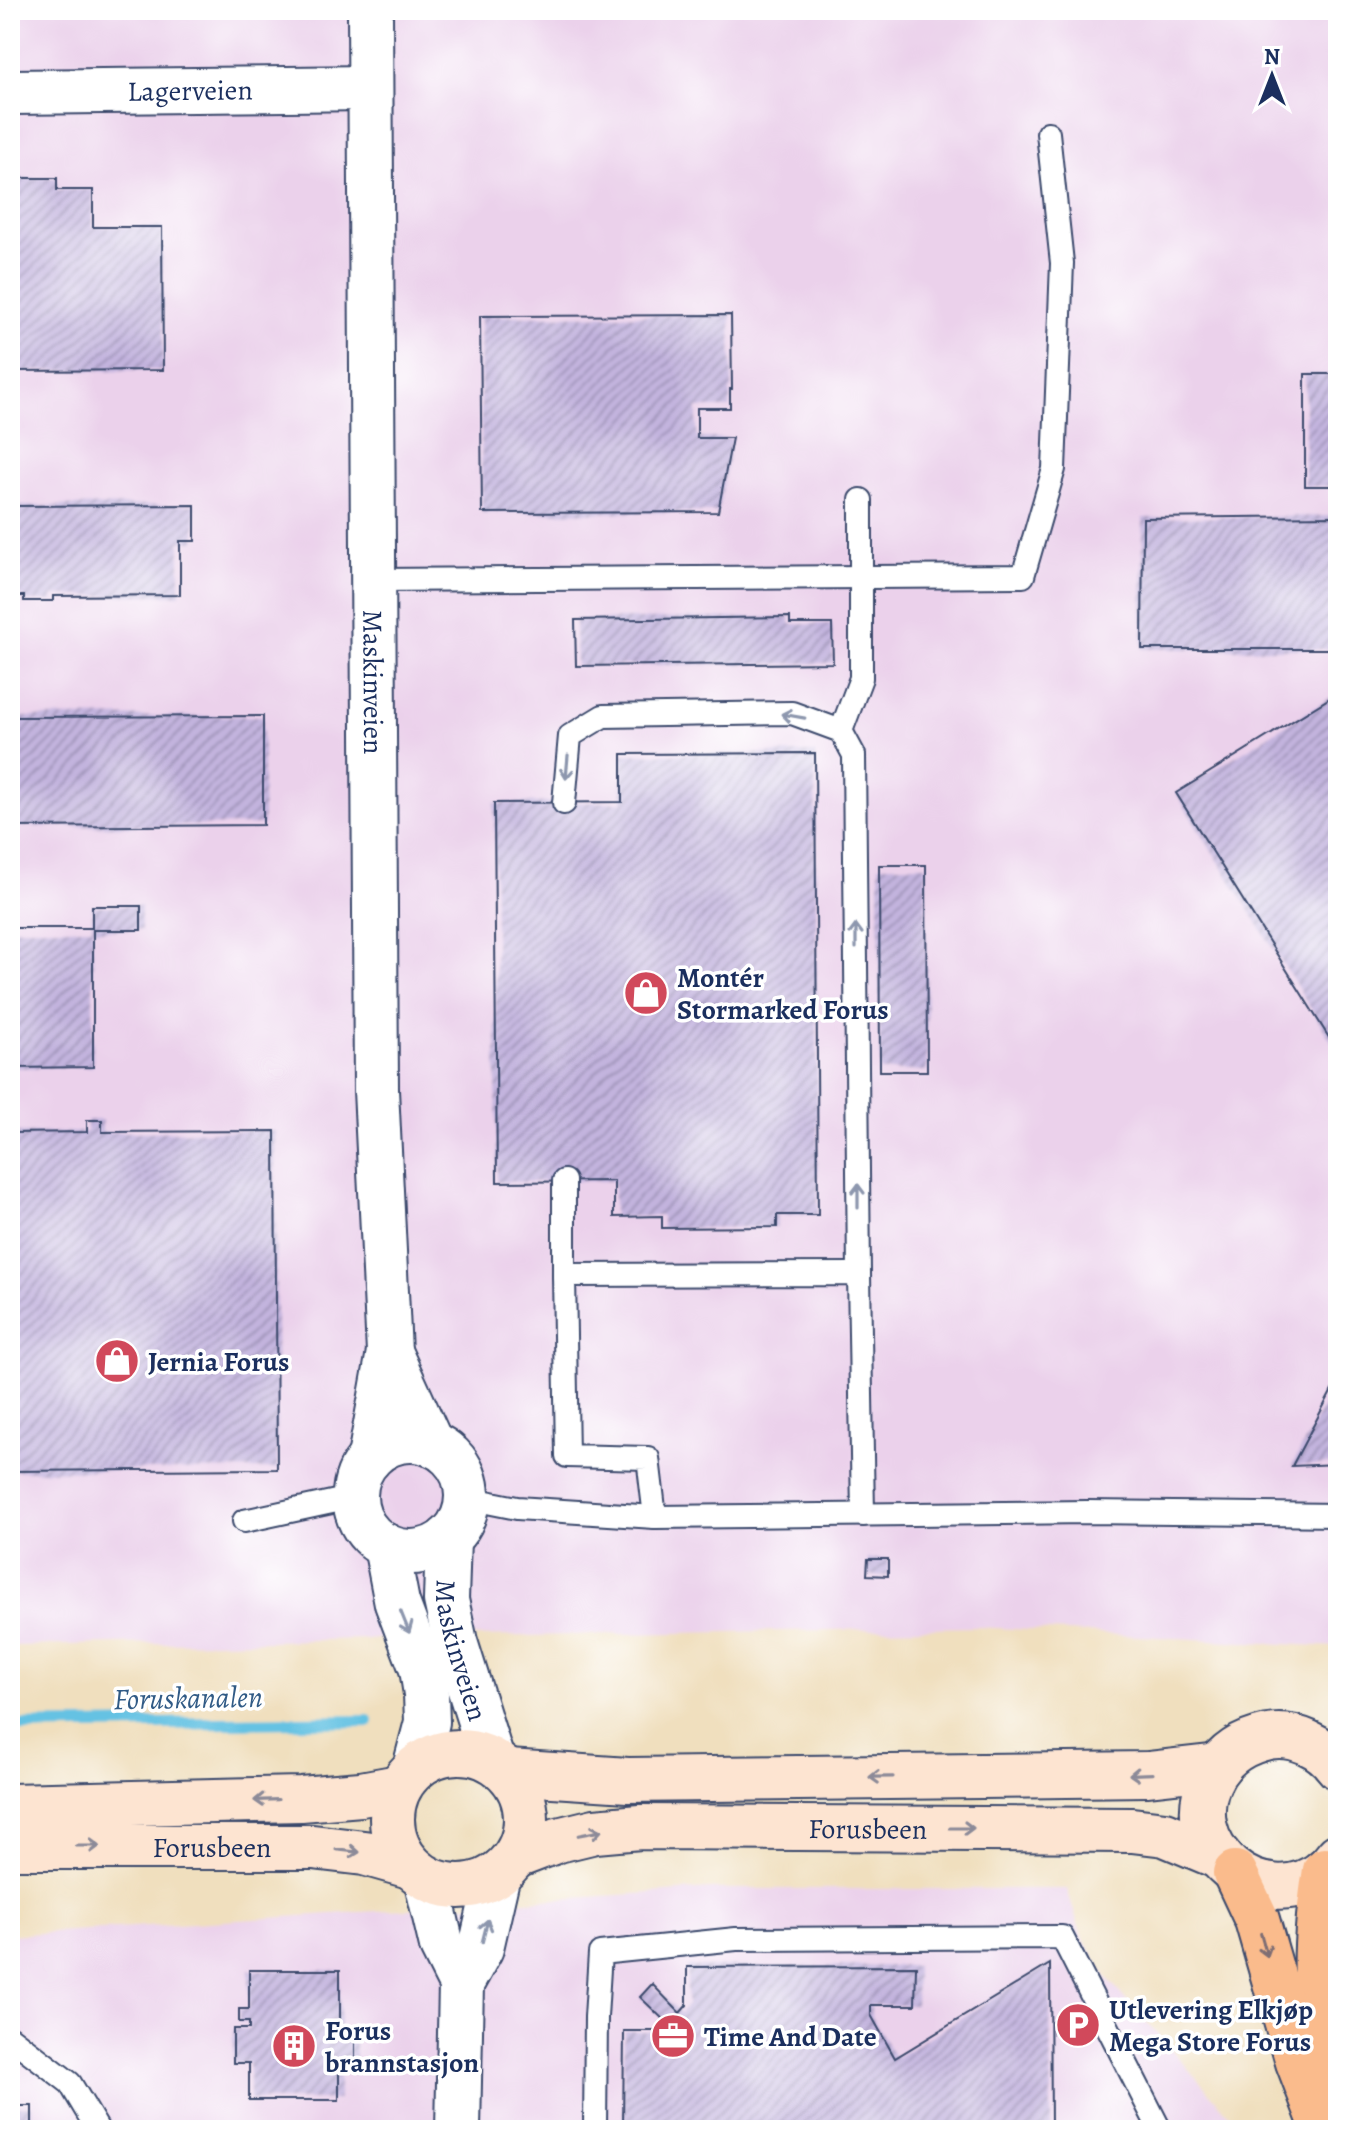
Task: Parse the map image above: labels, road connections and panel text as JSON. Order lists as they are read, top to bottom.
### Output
{
  "streets": {
    "main road": ["Forusbeen"],
    "street": ["Lagerveien", "Maskinveien"]
  },
  "crossings": [
    ["Lagerveien", "Maskinveien"],
    ["Maskinveien", "Forusbeen"]
  ],
  "water": ["Foruskanalen"],
  "places": {
    "shop": ["Montér Stormarked Forus", "Jernia Forus"],
    "parking": ["Utlevering Elkjøp Mega Store Forus"],
    "office": ["Time And Date"],
    "building": ["Forus brannstasjon"]
  },
  "north": "top"
}
